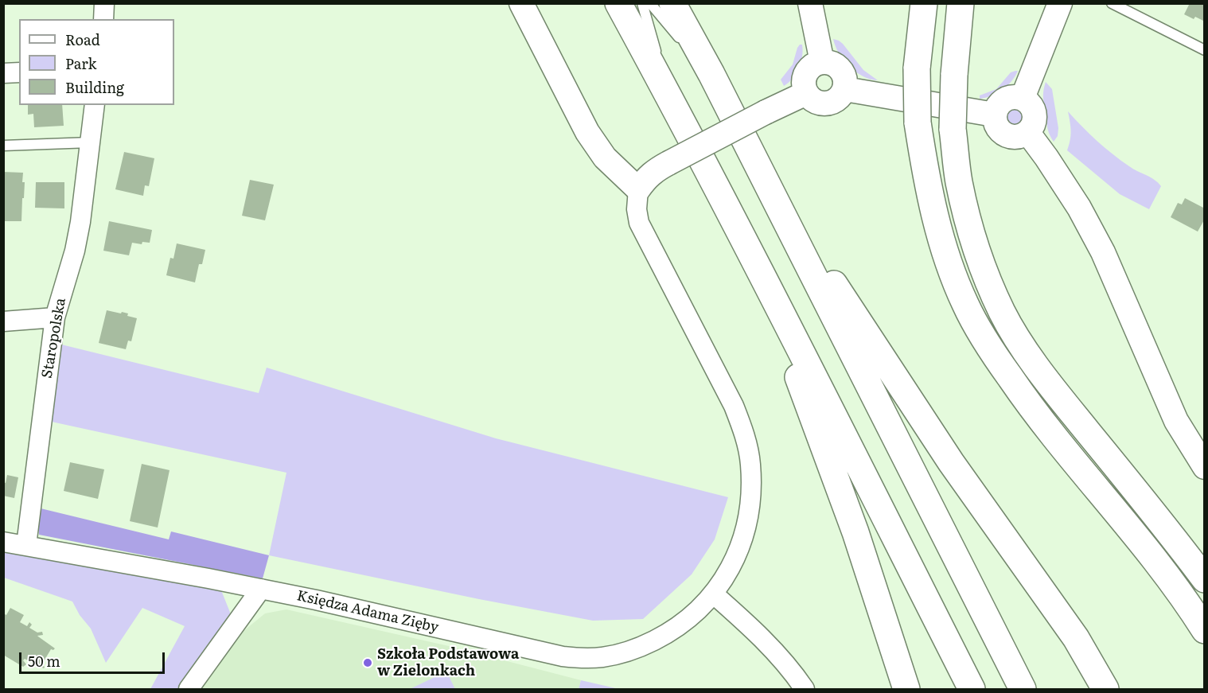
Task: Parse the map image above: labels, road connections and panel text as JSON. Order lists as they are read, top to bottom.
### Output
{
  "streets": {
    "street": ["Staropolska", "Księdza Adama Zięby"]
  },
  "crossings": [
    ["Staropolska", "Księdza Adama Zięby"]
  ],
  "places": ["Szkoła Podstawowa w Zielonkach"],
  "legend": ["Road", "Park", "Building"],
  "scale_bar": "50 m"
}
